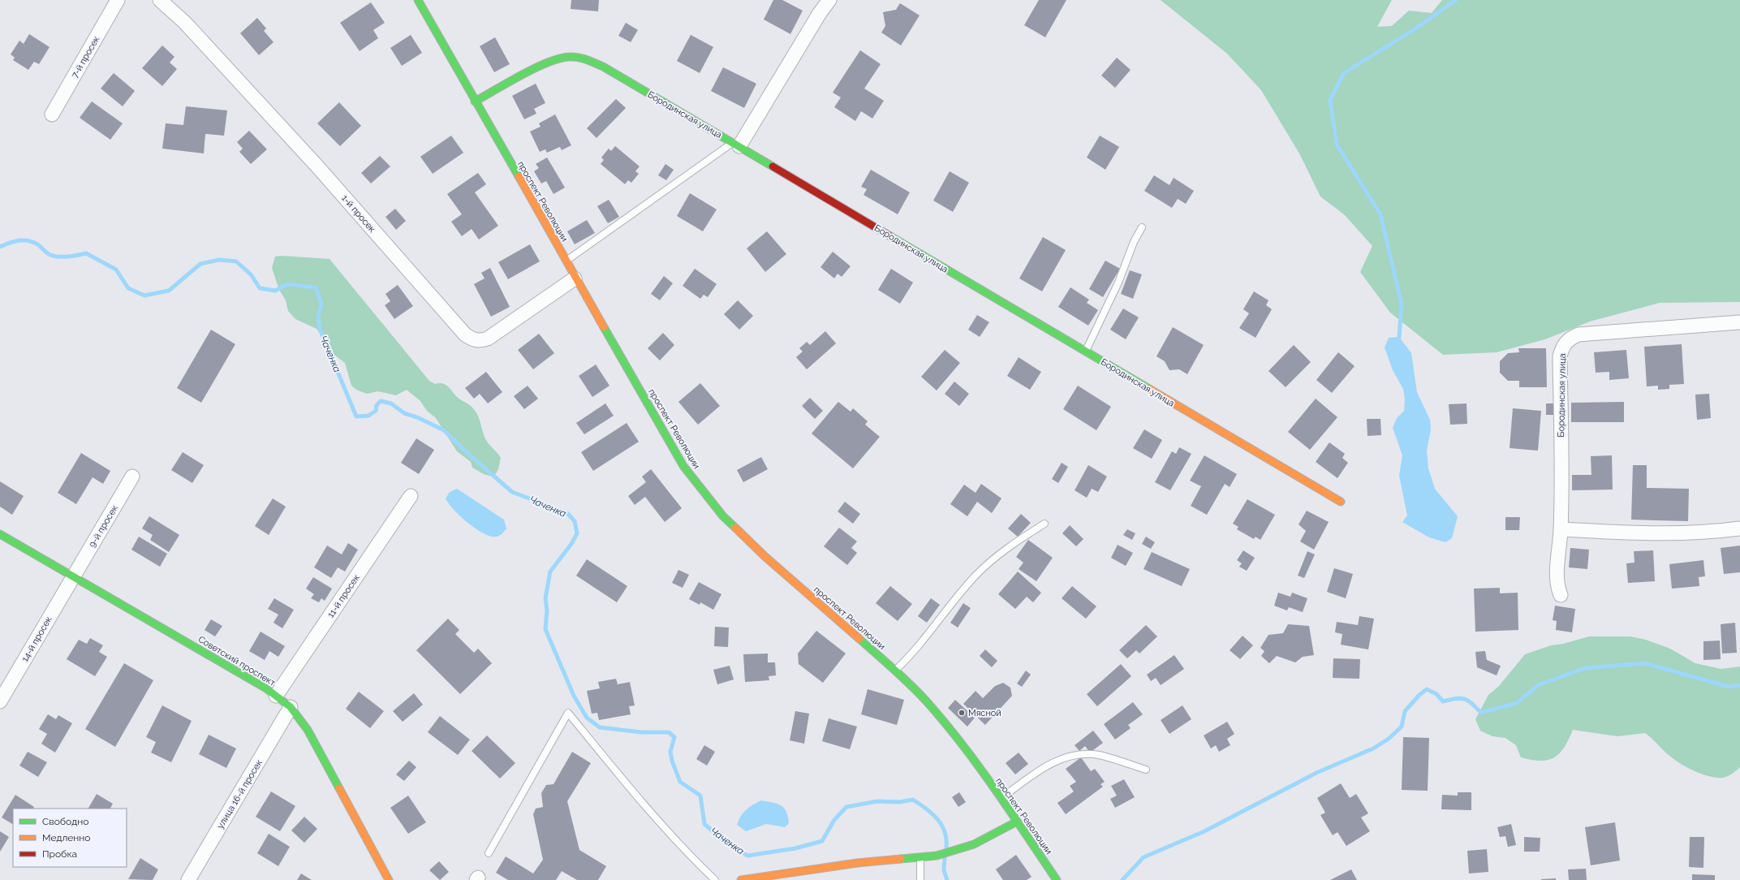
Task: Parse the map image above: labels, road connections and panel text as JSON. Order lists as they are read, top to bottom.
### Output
{
  "streets": {
    "street": [
      "7-й просек",
      "Бородинская улица",
      "проспект Революции",
      "1-й просек",
      "9-й просек",
      "11-й просек",
      "14-й просек",
      "Советский проспект",
      "улица 16-й просек"
    ]
  },
  "crossings": [
    ["Бородинская улица", "проспект Революции"],
    ["проспект Революции", "1-й просек"],
    ["9-й просек", "14-й просек"],
    ["9-й просек", "Советский проспект"],
    ["11-й просек", "Советский проспект"],
    ["14-й просек", "Советский проспект"],
    ["Советский проспект", "улица 16-й просек"]
  ],
  "water": ["Чаченка"],
  "places": ["Мясной"],
  "legend": ["Свободно", "Медленно", "Пробка"]
}
